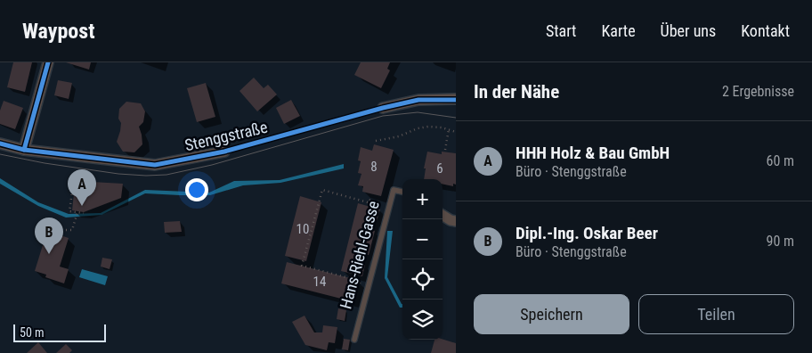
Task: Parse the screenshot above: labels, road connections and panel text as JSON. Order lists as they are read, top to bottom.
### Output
{
  "streets": {
    "street": ["Stenggstraße"],
    "lane": ["Hans-Riehl-Gasse"]
  },
  "house_numbers": [
    "8",
    "6",
    "10",
    "14"
  ],
  "scale_bar": "50 m",
  "page": {
    "header": "Waypost",
    "nav": [
      "Start",
      "Karte",
      "Über uns",
      "Kontakt"
    ],
    "heading": ["In der Nähe", "2 Ergebnisse"],
    "list": [
      {
        "mark": "A",
        "name": "HHH Holz & Bau GmbH",
        "note": "Büro · Stenggstraße",
        "value": "60 m"
      },
      {
        "mark": "B",
        "name": "Dipl.-Ing. Oskar Beer",
        "note": "Büro · Stenggstraße",
        "value": "90 m"
      }
    ],
    "pins": ["A", "B"],
    "map_buttons": ["+", "−"],
    "buttons": ["Speichern", "Teilen"],
    "scale": "50 m"
  }
}
